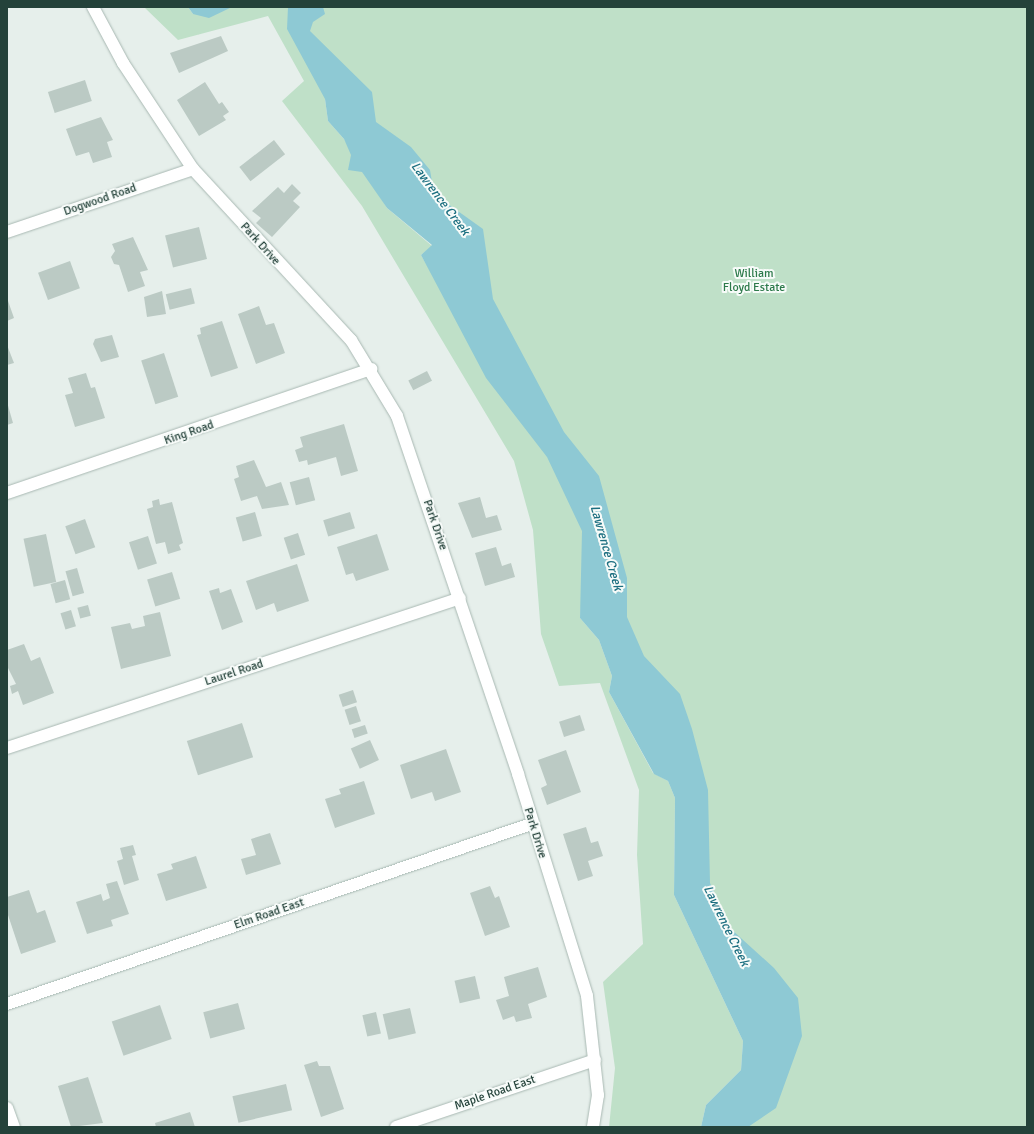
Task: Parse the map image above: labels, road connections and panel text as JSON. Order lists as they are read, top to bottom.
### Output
{
  "streets": {
    "street": [
      "Dogwood Road",
      "Park Drive",
      "King Road",
      "Laurel Road",
      "Elm Road East",
      "Maple Road East"
    ]
  },
  "crossings": [
    ["Dogwood Road", "Park Drive"],
    ["Park Drive", "King Road"],
    ["Park Drive", "Laurel Road"],
    ["Park Drive", "Elm Road East"],
    ["Park Drive", "Maple Road East"]
  ],
  "water": ["Lawrence Creek"],
  "parks": ["William Floyd Estate"]
}
